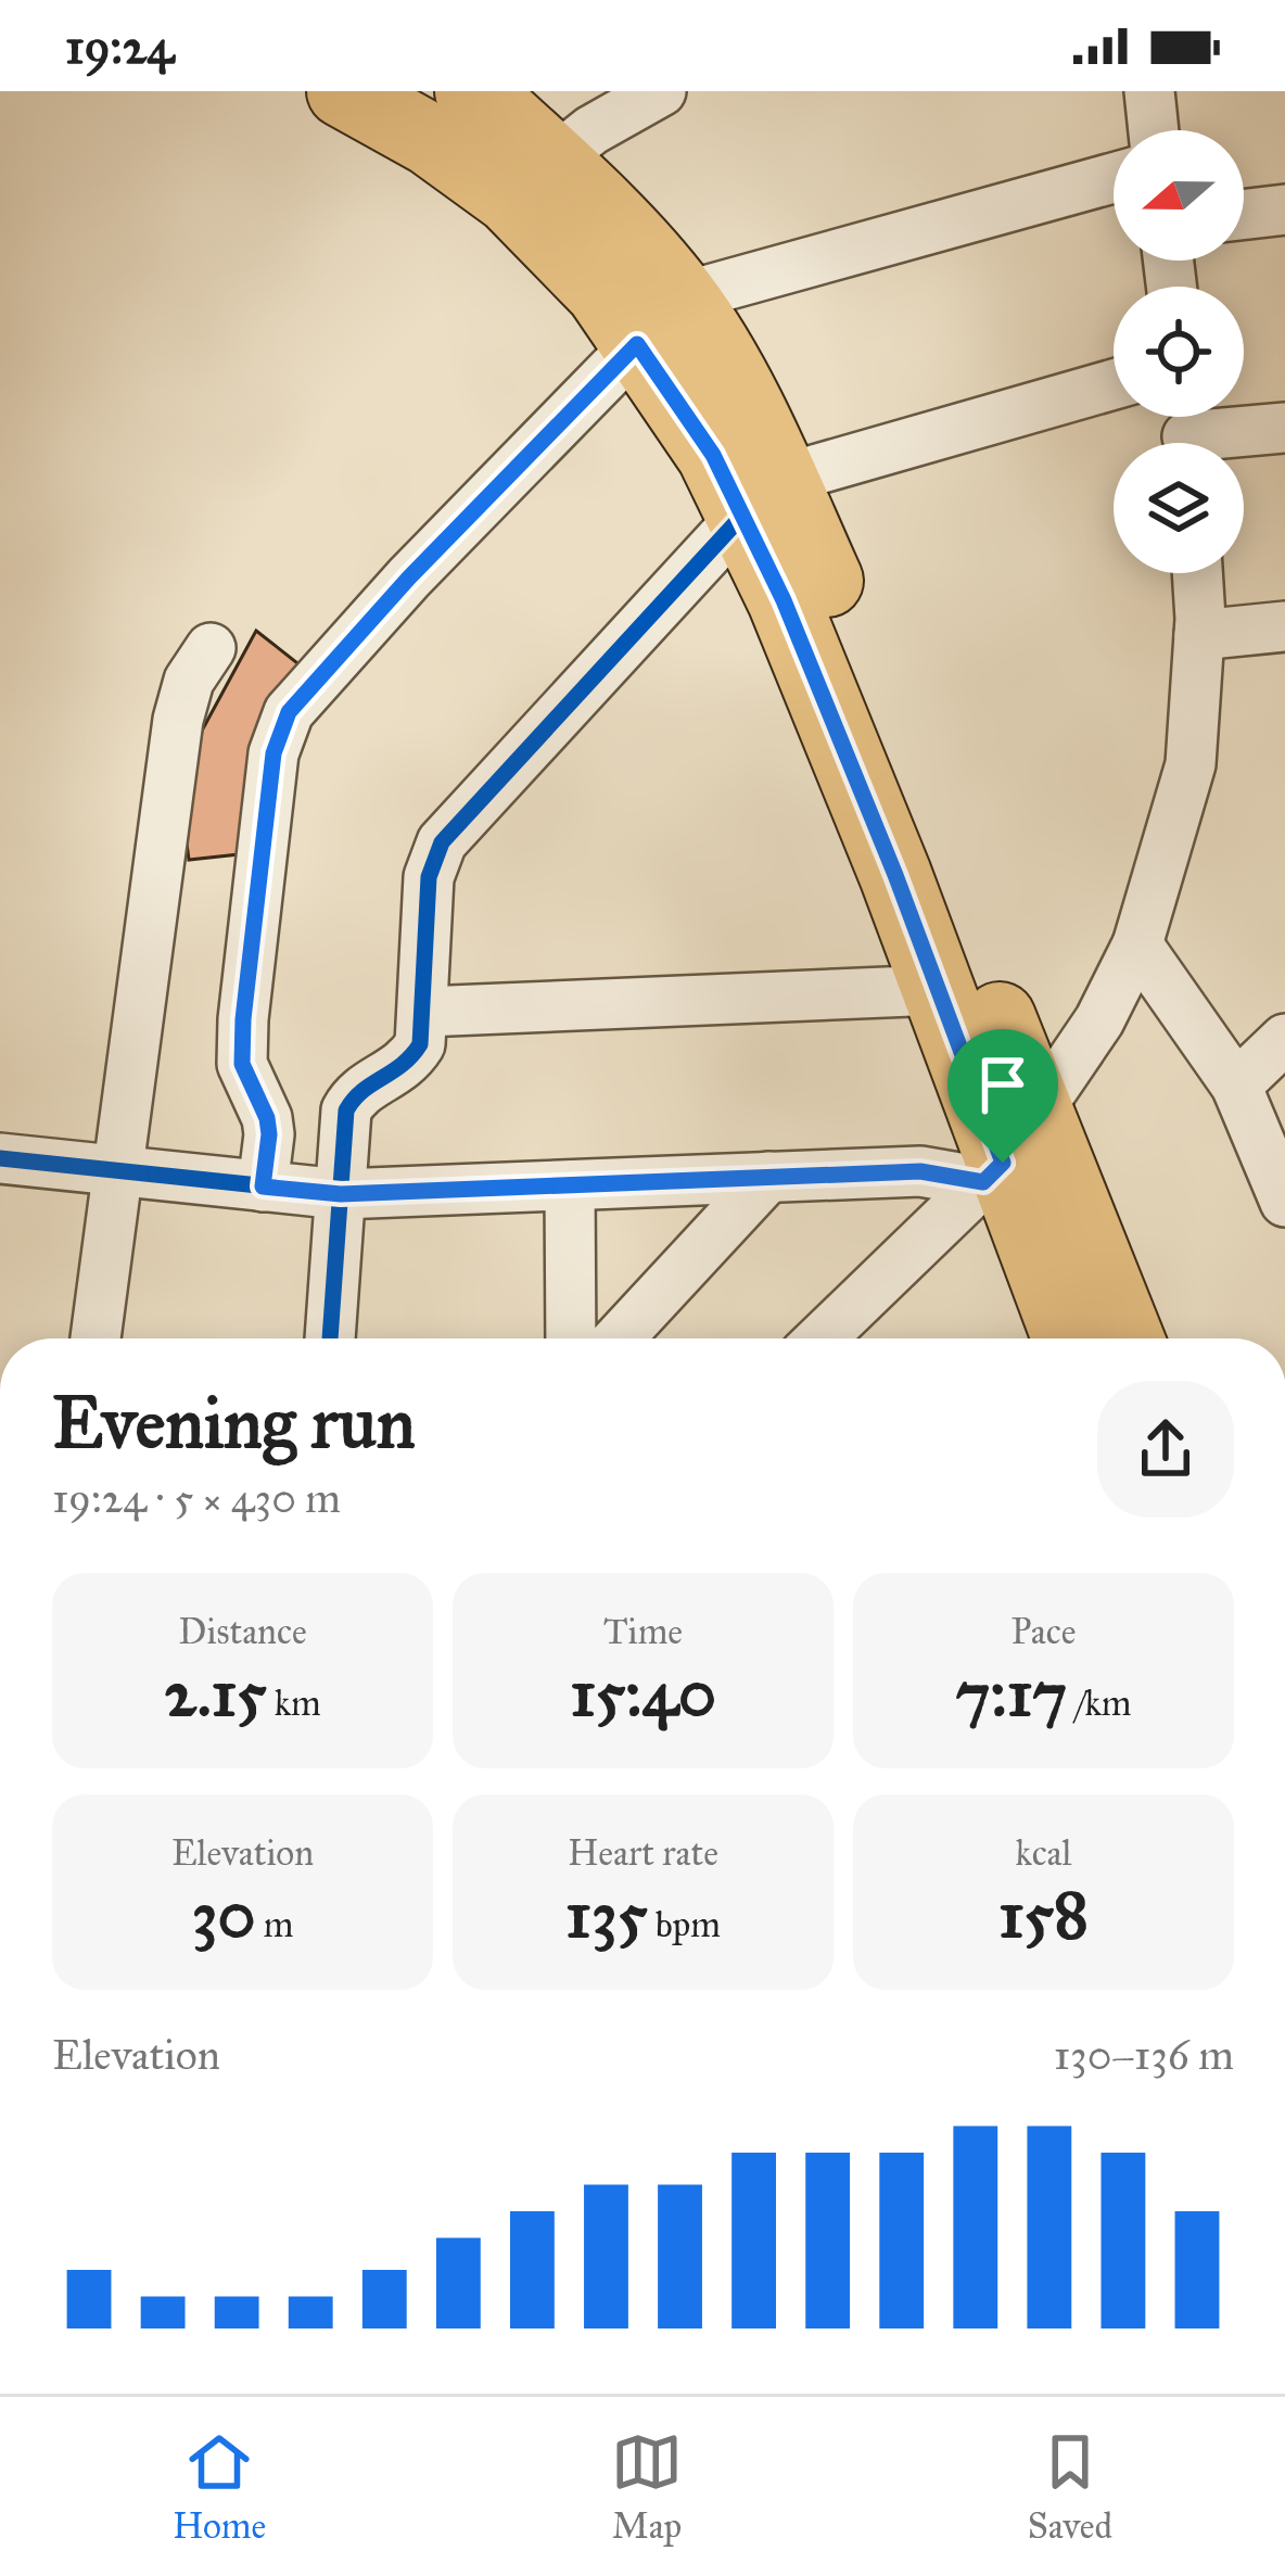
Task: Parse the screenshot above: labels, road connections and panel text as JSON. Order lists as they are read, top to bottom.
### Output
{
  "north": "left",
  "page": {
    "status": "19:24",
    "heading": ["Evening run", "19:24 · 5 × 430 m"],
    "stats": [
      ["Distance", "2.15 km"],
      ["Time", "15:40"],
      ["Pace", "7:17 /km"],
      ["Elevation", "30 m"],
      ["Heart rate", "135 bpm"],
      ["kcal", "158"]
    ],
    "chart": ["Elevation", "130–136 m"],
    "tabs": ["Home", "Map", "Saved"]
  }
}
